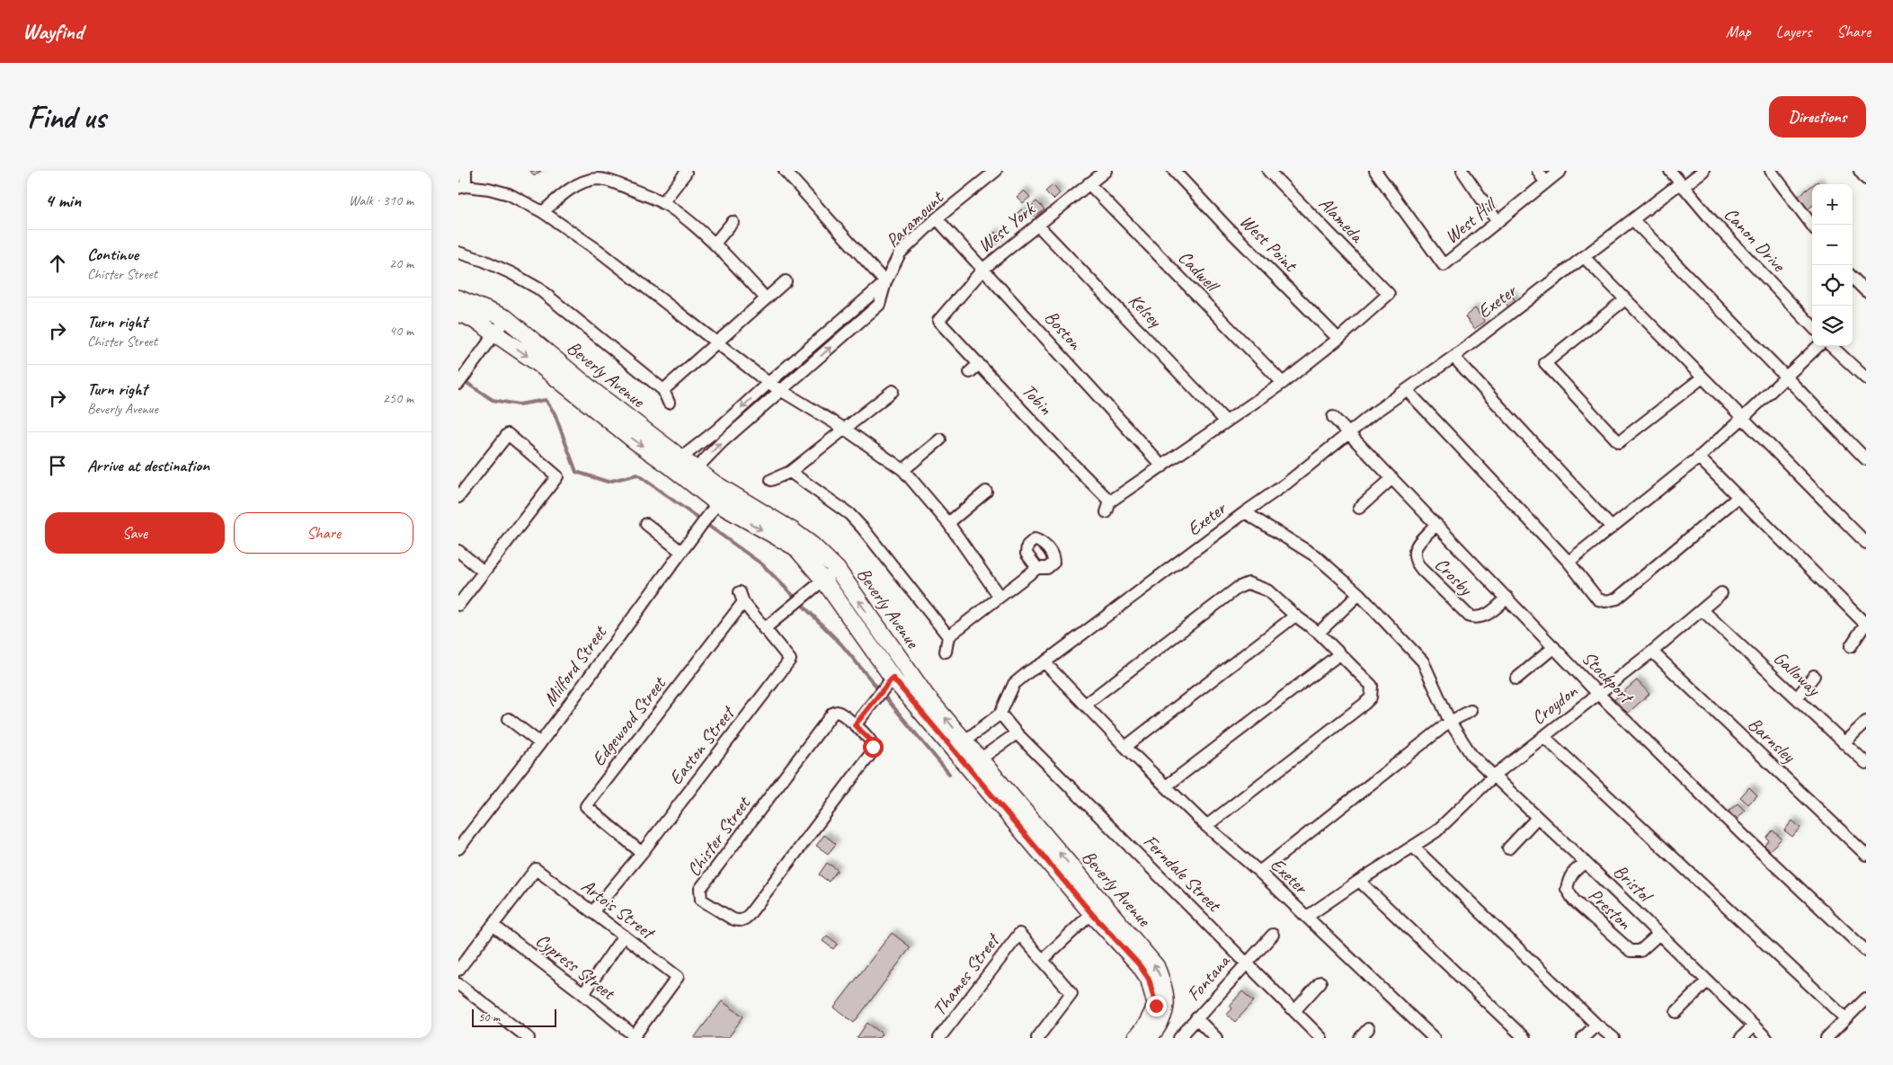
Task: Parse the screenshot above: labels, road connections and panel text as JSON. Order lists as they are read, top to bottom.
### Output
{
  "streets": {
    "street": [
      "Paramount",
      "Alameda",
      "West Hill",
      "West York",
      "Canon Drive",
      "West Point",
      "Cadwell",
      "Exeter",
      "Kelsey",
      "Boston",
      "Beverly Avenue",
      "Tobin",
      "Crosby",
      "Milford Street",
      "Galloway",
      "Stockport",
      "Croydon",
      "Edgewood Street",
      "Barnsley",
      "Easton Street",
      "Chister Street",
      "Ferndale Street",
      "Bristol",
      "Artois Street",
      "Preston",
      "Cypress Street",
      "Thames Street",
      "Fontana"
    ]
  },
  "crossings": [
    ["Paramount", "Boston"],
    ["Alameda", "West Point"],
    ["West York", "Cadwell"],
    ["West York", "Kelsey"],
    ["West York", "Boston"],
    ["West York", "Tobin"],
    ["Canon Drive", "Exeter"],
    ["Exeter", "Stockport"],
    ["Exeter", "Croydon"],
    ["Exeter", "Bristol"],
    ["Boston", "Tobin"],
    ["Beverly Avenue", "Milford Street"],
    ["Crosby", "Stockport"],
    ["Galloway", "Croydon"],
    ["Stockport", "Croydon"],
    ["Croydon", "Barnsley"],
    ["Croydon", "Bristol"],
    ["Edgewood Street", "Easton Street"],
    ["Easton Street", "Artois Street"],
    ["Ferndale Street", "Fontana"],
    ["Bristol", "Preston"],
    ["Artois Street", "Cypress Street"]
  ],
  "scale_bar": "50 m",
  "page": {
    "header": "Wayfind",
    "nav": ["Map", "Layers", "Share"],
    "buttons": [
      "Directions",
      ["Save", "Share"]
    ],
    "title": "Find us",
    "heading": ["4 min", "Walk · 310 m"],
    "map_buttons": ["+", "−"],
    "list": [
      ["Continue", "Chister Street", "20 m"],
      ["Turn right", "Chister Street", "40 m"],
      ["Turn right", "Beverly Avenue", "250 m"],
      "Arrive at destination"
    ],
    "scale": "50 m"
  }
}
